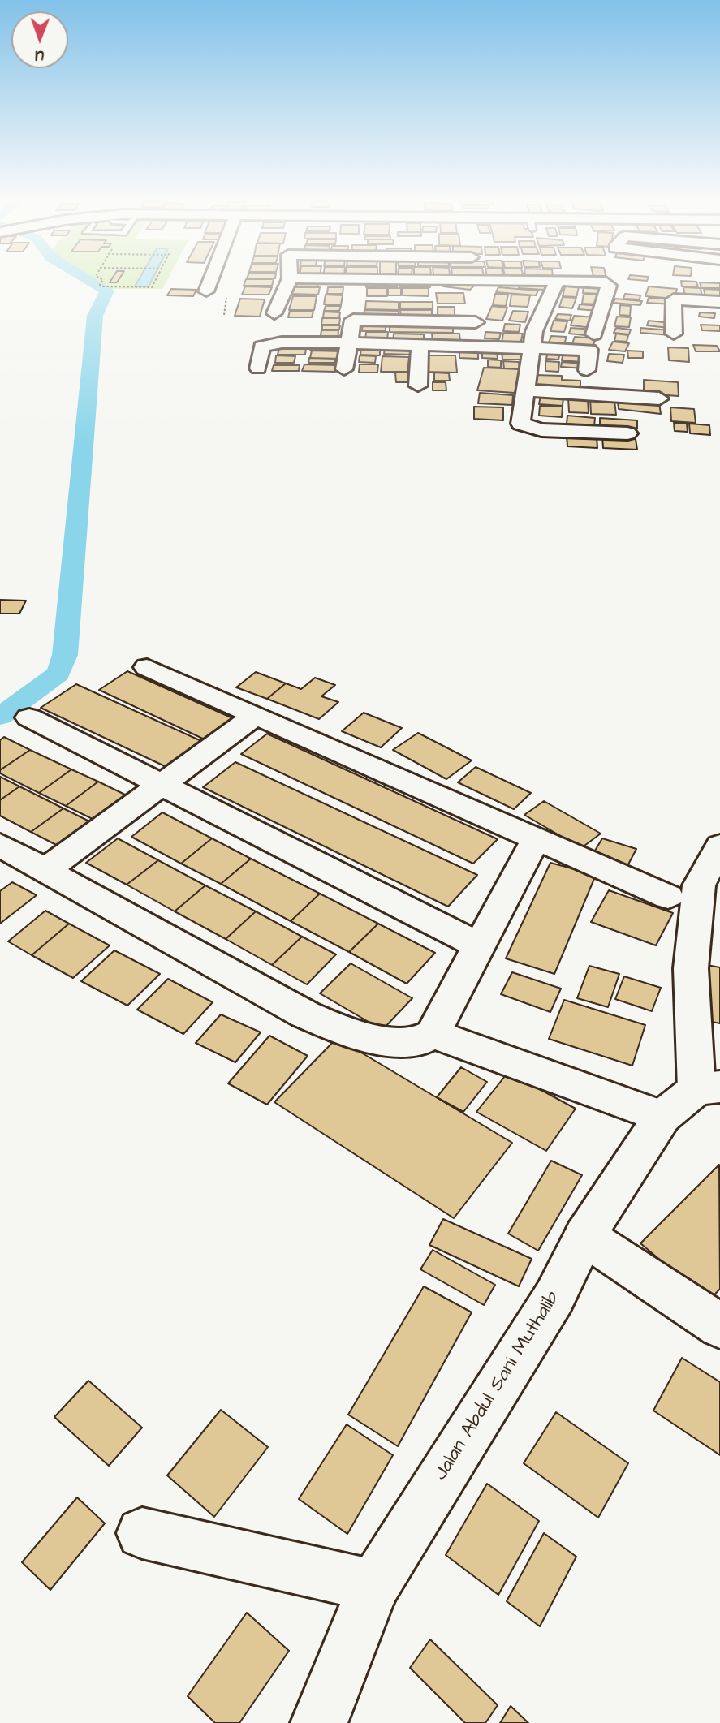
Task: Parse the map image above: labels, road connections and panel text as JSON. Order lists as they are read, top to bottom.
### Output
{
  "streets": {
    "street": ["Jalan Abdul Sani Muthalib"]
  },
  "north": "bottom"
}
